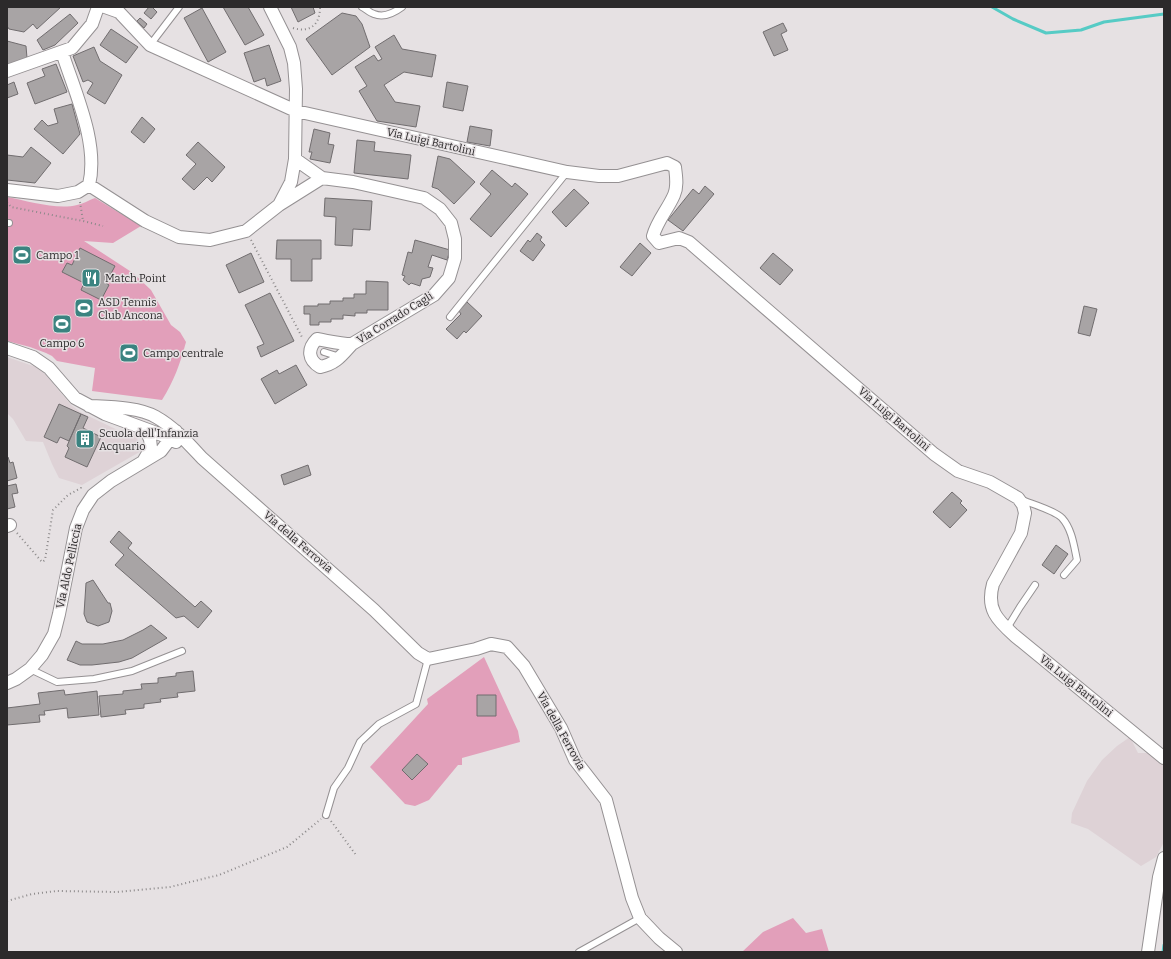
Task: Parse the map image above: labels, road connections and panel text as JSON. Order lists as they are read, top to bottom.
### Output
{
  "streets": {
    "street": [
      "Via Luigi Bartolini",
      "Via Corrado Cagli",
      "Via della Ferrovia",
      "Via Aldo Pelliccia"
    ]
  },
  "crossings": [
    ["Via della Ferrovia", "Via Aldo Pelliccia"]
  ],
  "places": {
    "sports": [
      "Campo 1",
      "ASD Tennis Club Ancona",
      "Campo 6",
      "Campo centrale"
    ],
    "restaurant": ["Match Point"],
    "building": ["Scuola dell'Infanzia Acquario"]
  }
}
